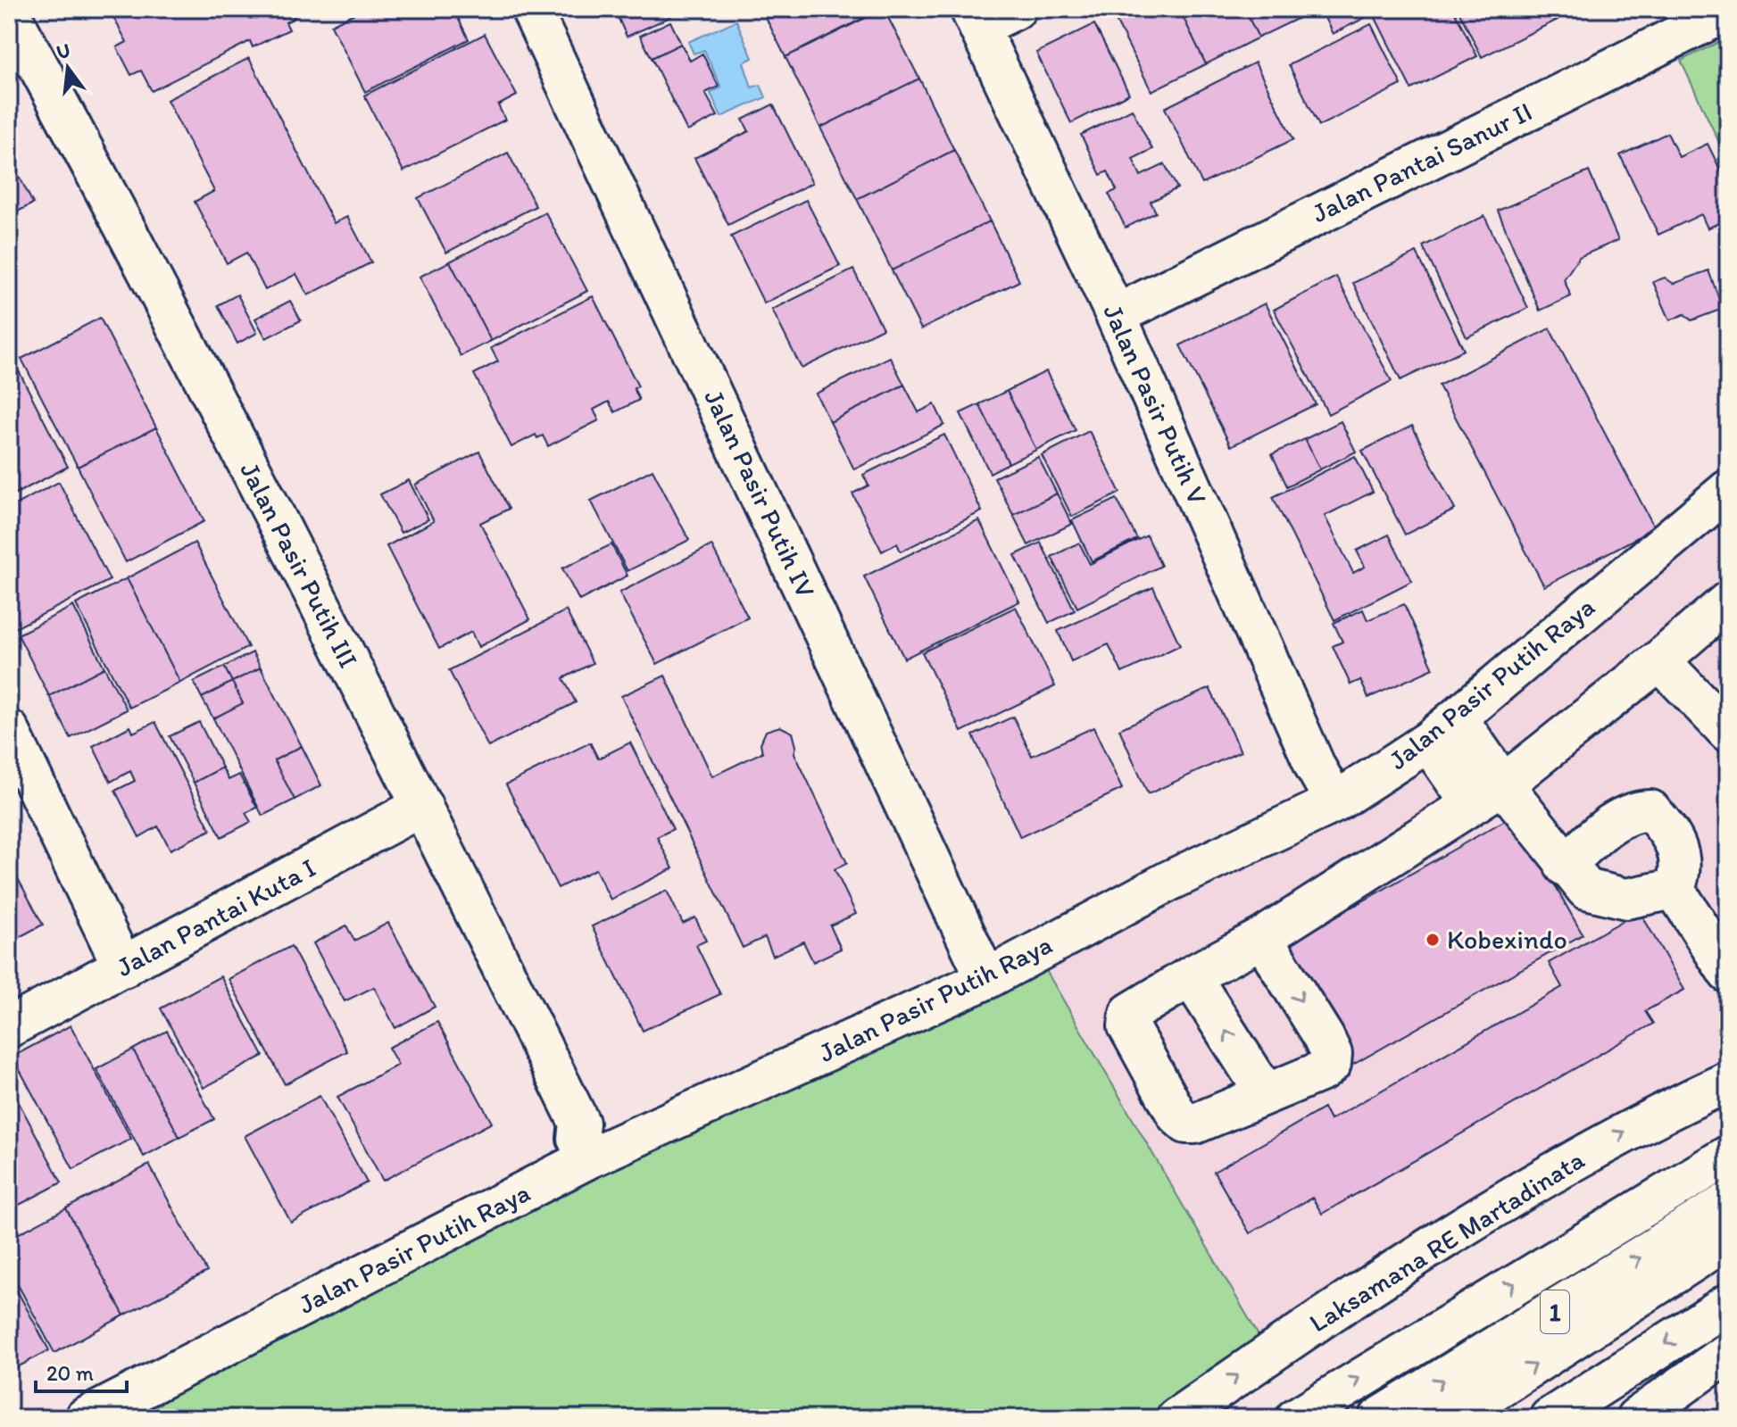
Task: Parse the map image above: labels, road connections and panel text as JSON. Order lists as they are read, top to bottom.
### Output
{
  "streets": {
    "main road": [
      "Jalan Pantai Sanur II",
      "Jalan Pasir Putih V",
      "Jalan Pasir Putih IV",
      "Jalan Pasir Putih III",
      "Jalan Pasir Putih Raya",
      "Jalan Pantai Kuta I",
      "Laksamana RE Martadinata",
      "1"
    ]
  },
  "crossings": [
    ["Jalan Pantai Sanur II", "Jalan Pasir Putih V"],
    ["Jalan Pasir Putih V", "Jalan Pasir Putih Raya"],
    ["Jalan Pasir Putih IV", "Jalan Pasir Putih Raya"],
    ["Jalan Pasir Putih III", "Jalan Pasir Putih Raya"],
    ["Jalan Pasir Putih III", "Jalan Pantai Kuta I"]
  ],
  "places": ["Kobexindo"],
  "scale_bar": "20 m",
  "north": "top"
}
